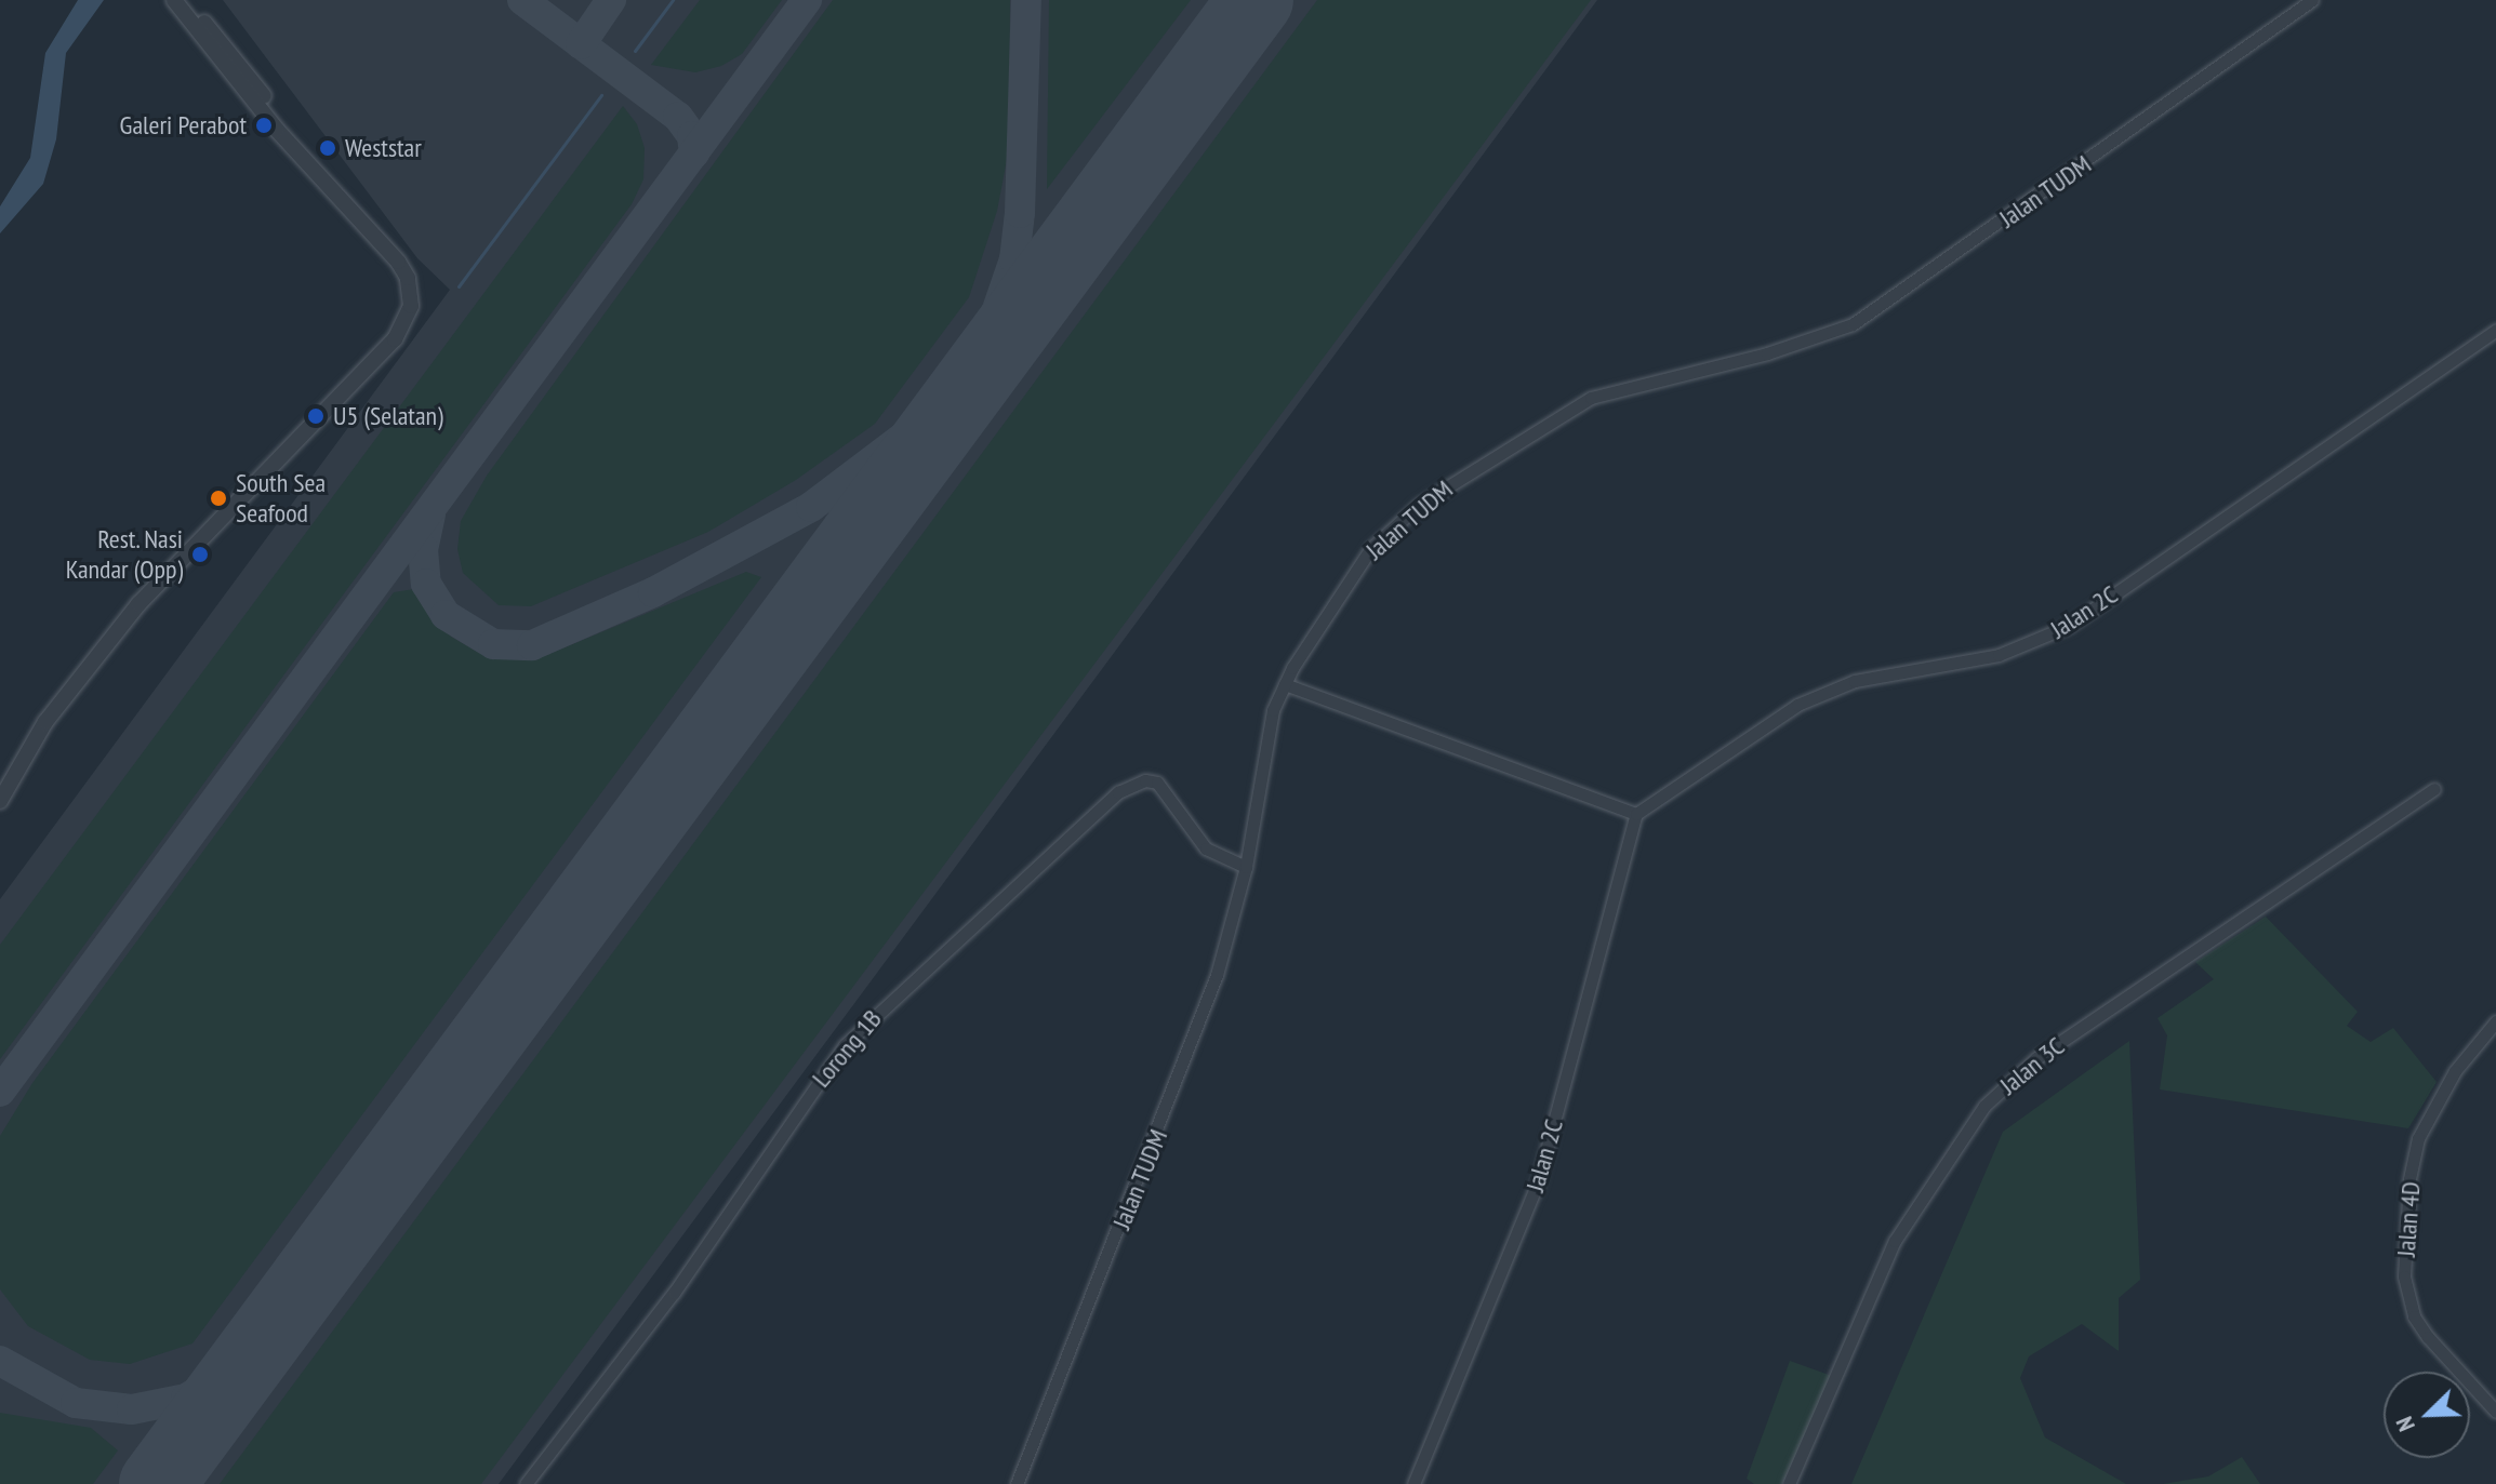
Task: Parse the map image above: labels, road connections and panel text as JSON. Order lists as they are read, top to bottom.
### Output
{
  "streets": {
    "street": [
      "Jalan TUDM",
      "Jalan 2C",
      "Lorong 1B",
      "Jalan 3C",
      "Jalan 4D"
    ]
  },
  "crossings": [
    ["Jalan TUDM", "Lorong 1B"]
  ],
  "places": [
    "Galeri Perabot",
    "Weststar",
    "U5 (Selatan)",
    "South Sea Seafood",
    "Rest. Nasi Kandar (Opp)"
  ],
  "north": "bottom left"
}
